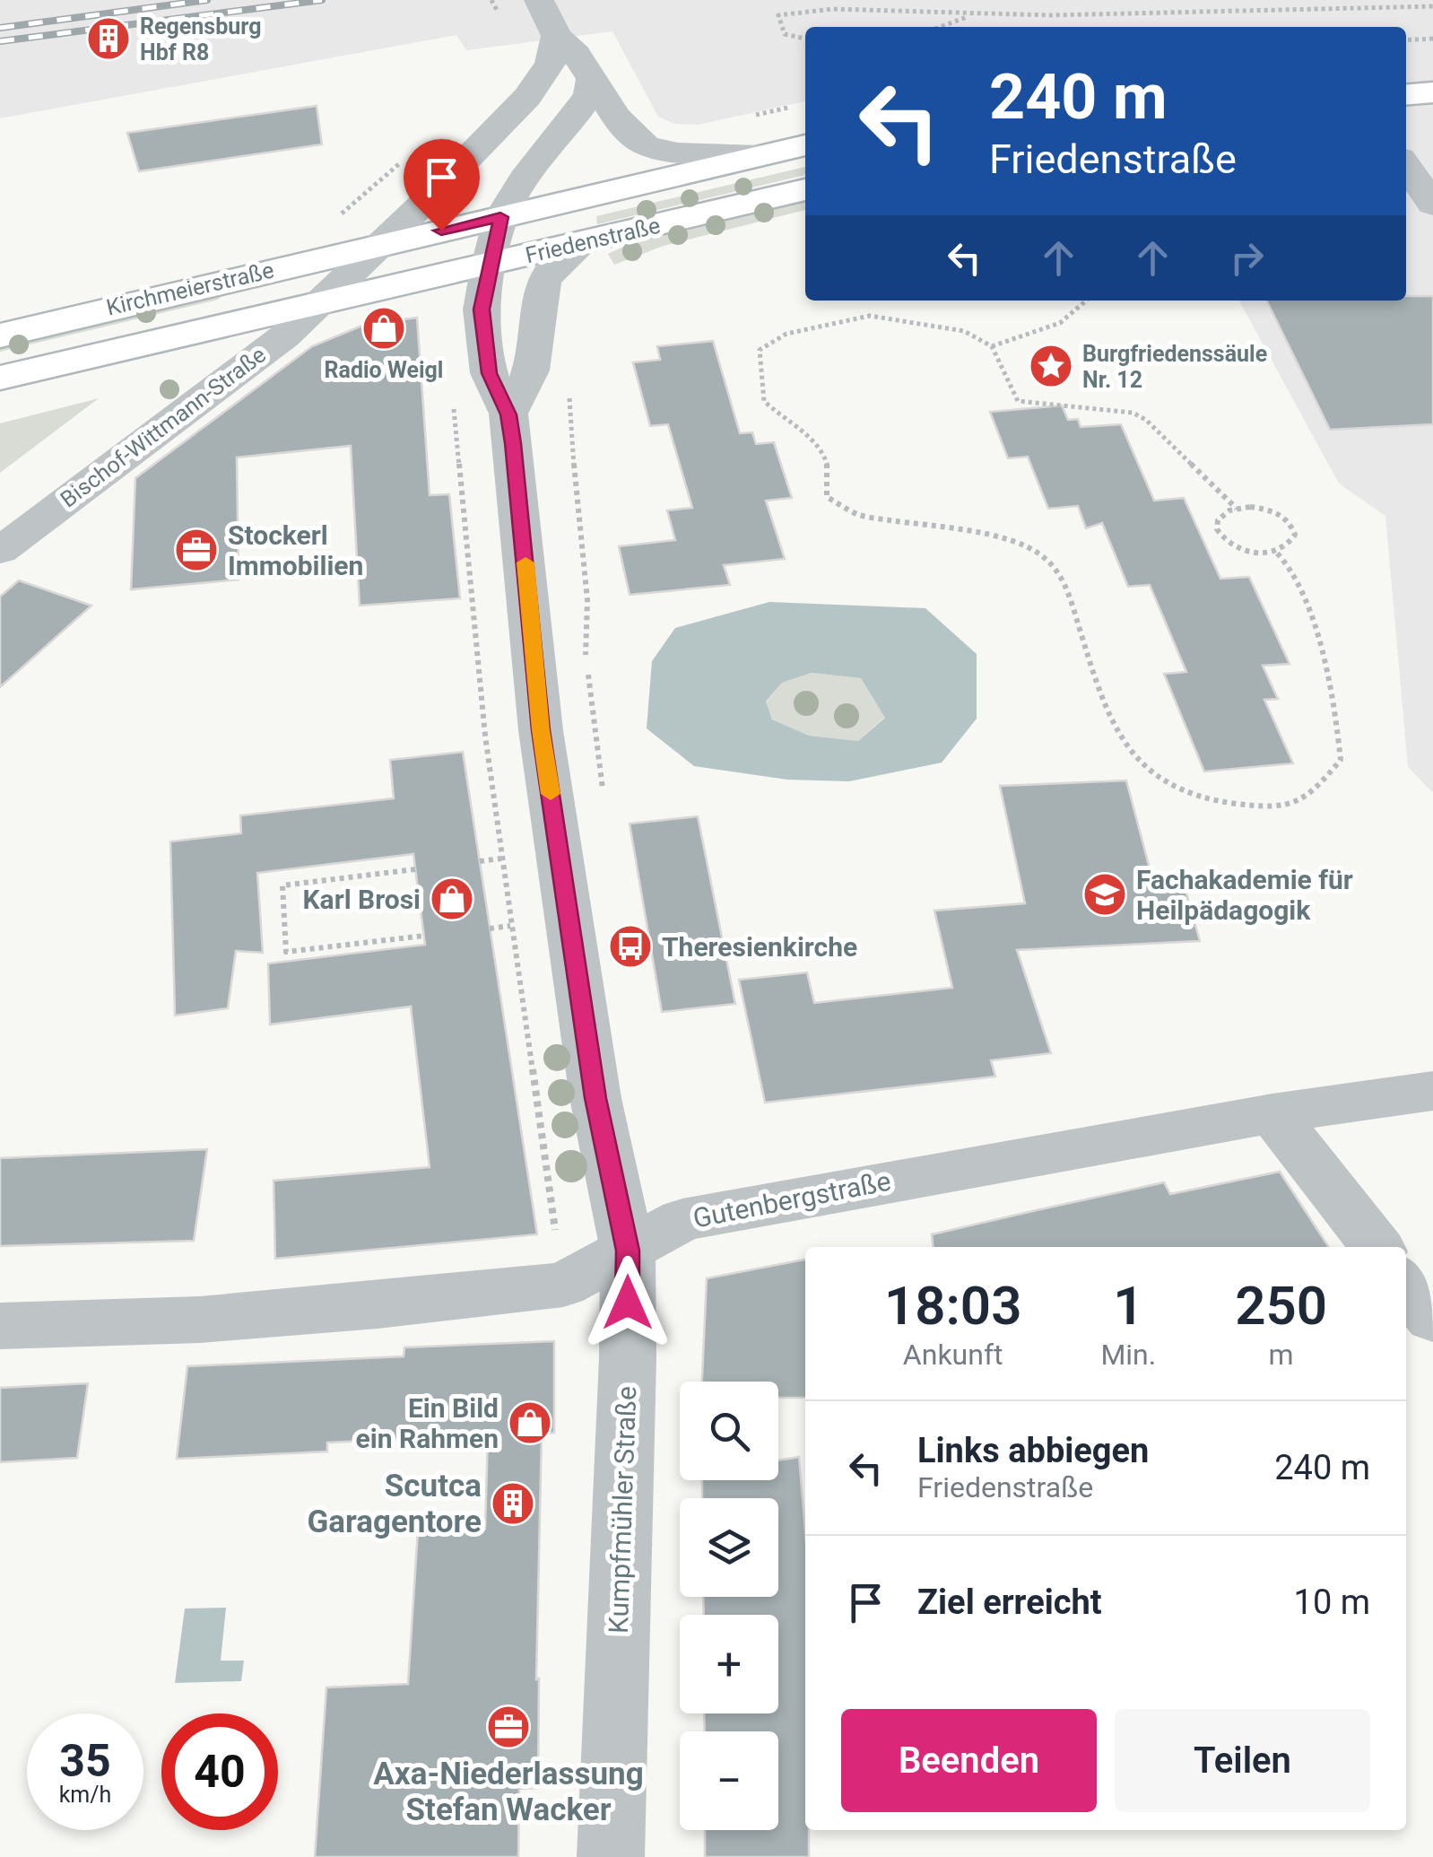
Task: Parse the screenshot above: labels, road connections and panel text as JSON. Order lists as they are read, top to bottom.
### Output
{
  "streets": {
    "main road": ["Friedenstraße", "Kirchmeierstraße"],
    "street": ["Bischof-Wittmann-Straße", "Gutenbergstraße", "Kumpfmühler Straße"]
  },
  "crossings": [
    ["Friedenstraße", "Kirchmeierstraße"],
    ["Friedenstraße", "Bischof-Wittmann-Straße"],
    ["Friedenstraße", "Kumpfmühler Straße"],
    ["Kirchmeierstraße", "Bischof-Wittmann-Straße"],
    ["Gutenbergstraße", "Kumpfmühler Straße"]
  ],
  "places": {
    "building": ["Regensburg Hbf R8", "Scutca Garagentore"],
    "shop": ["Radio Weigl", "Karl Brosi", "Ein Bild ein Rahmen"],
    "place": ["Burgfriedenssäule Nr. 12"],
    "office": ["Stockerl Immobilien", "Axa-Niederlassung Stefan Wacker"],
    "school or university": ["Fachakademie für Heilpädagogik"],
    "bus stop": ["Theresienkirche"]
  },
  "page": {
    "turn": ["240 m", "Friedenstraße"],
    "eta": [
      "18:03",
      "Ankunft",
      "1",
      "Min.",
      "250",
      "m"
    ],
    "map_buttons": ["+", "−"],
    "list": [
      {
        "name": "Links abbiegen",
        "note": "Friedenstraße",
        "value": "240 m"
      },
      {
        "name": "Ziel erreicht",
        "value": "10 m"
      }
    ],
    "buttons": ["Beenden", "Teilen"],
    "speed": "35 km/h",
    "limit": "40"
  }
}
